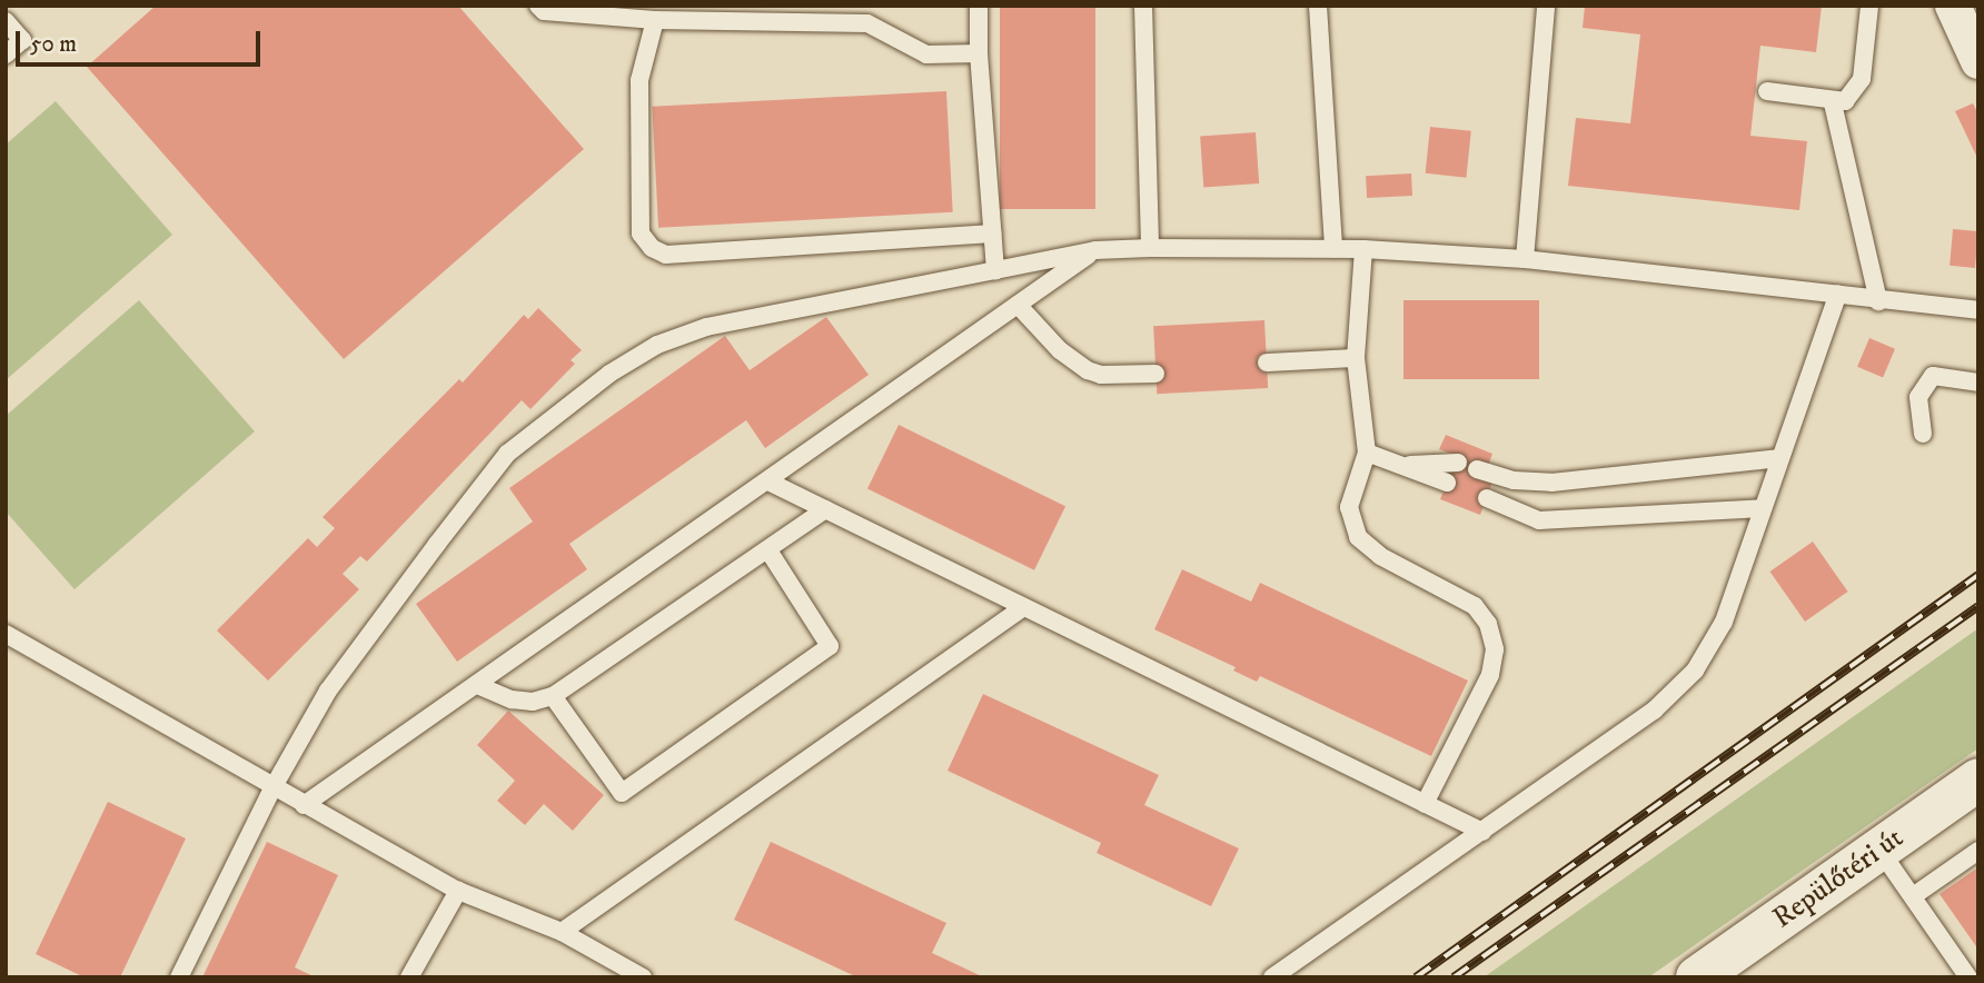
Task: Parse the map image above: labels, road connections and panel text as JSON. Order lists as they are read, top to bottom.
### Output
{
  "streets": {
    "street": ["Repülőtéri út"]
  },
  "scale_bar": "50 m"
}
